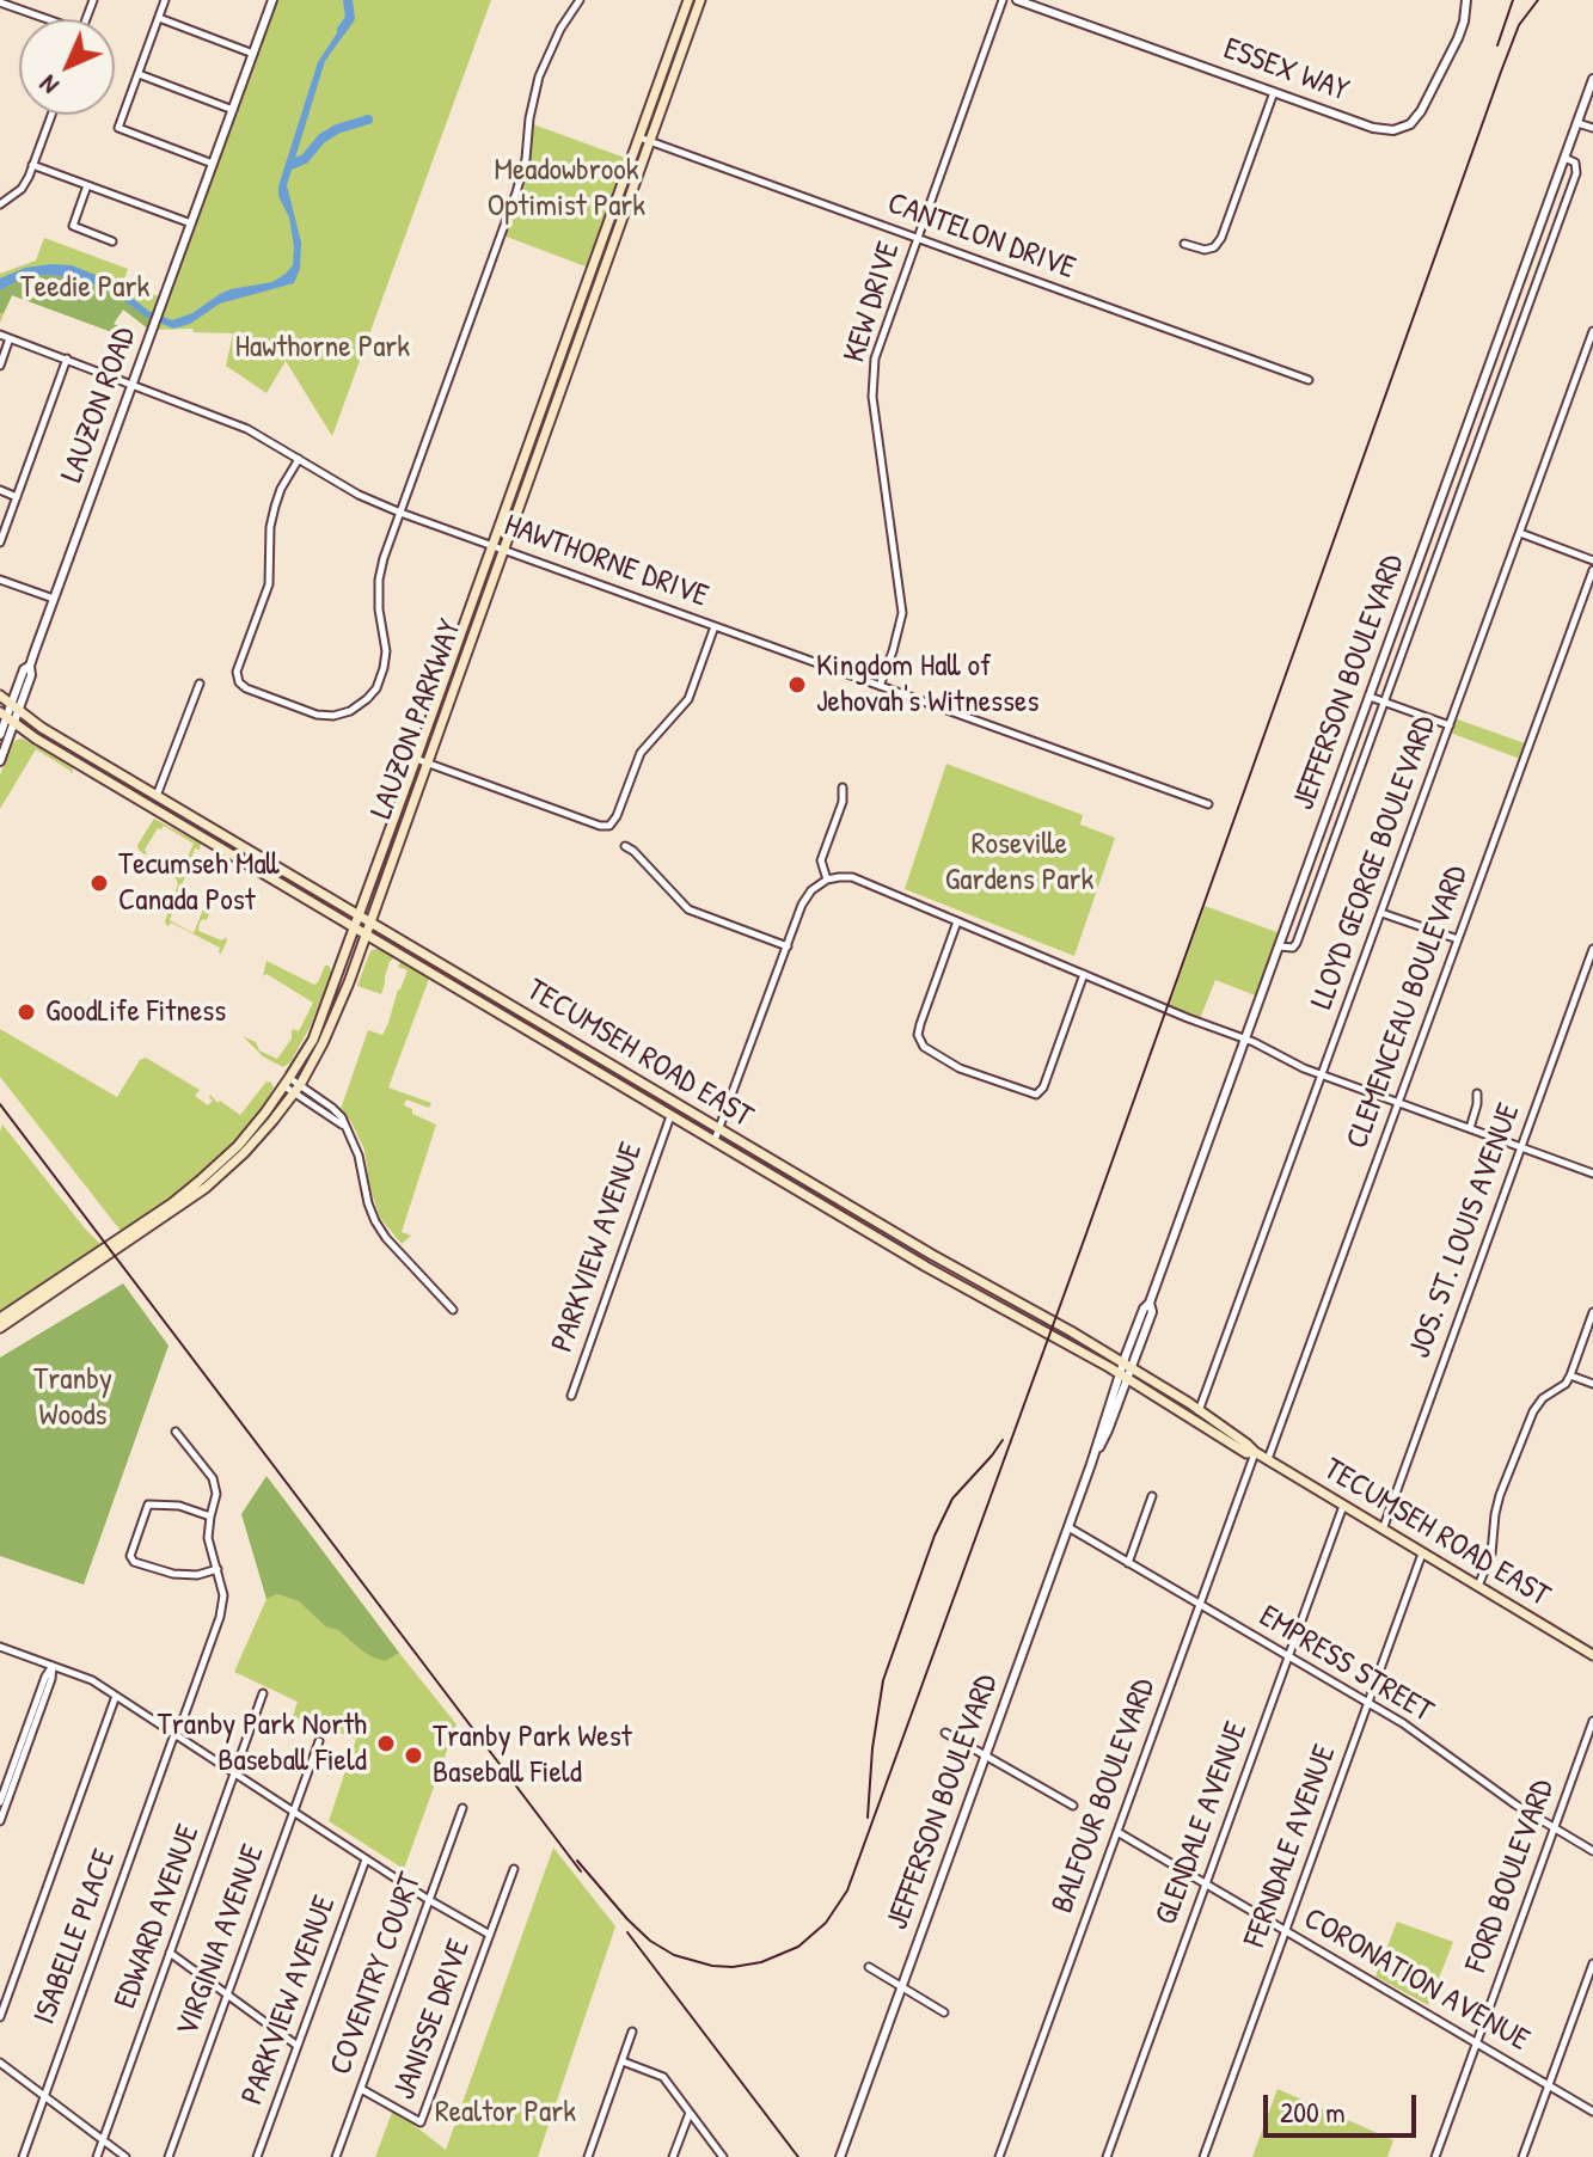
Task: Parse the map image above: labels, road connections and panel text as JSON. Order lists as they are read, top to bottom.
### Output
{
  "streets": {
    "main road": ["LAUZON PARKWAY", "TECUMSEH ROAD EAST"],
    "street": [
      "ESSEX WAY",
      "CANTELON DRIVE",
      "KEW DRIVE",
      "LAUZON ROAD",
      "HAWTHORNE DRIVE",
      "JEFFERSON BOULEVARD",
      "LLOYD GEORGE BOULEVARD",
      "CLEMENCEAU BOULEVARD",
      "JOS. ST. LOUIS AVENUE",
      "PARKVIEW AVENUE",
      "EMPRESS STREET",
      "BALFOUR BOULEVARD",
      "GLENDALE AVENUE",
      "FERNDALE AVENUE",
      "FORD BOULEVARD",
      "EDWARD AVENUE",
      "ISABELLE PLACE",
      "VIRGINIA AVENUE",
      "COVENTRY COURT",
      "CORONATION AVENUE",
      "JANISSE DRIVE"
    ]
  },
  "crossings": [
    ["CANTELON DRIVE", "KEW DRIVE"],
    ["CANTELON DRIVE", "LAUZON PARKWAY"],
    ["KEW DRIVE", "HAWTHORNE DRIVE"],
    ["LAUZON ROAD", "HAWTHORNE DRIVE"],
    ["LAUZON ROAD", "TECUMSEH ROAD EAST"],
    ["HAWTHORNE DRIVE", "LAUZON PARKWAY"],
    ["JEFFERSON BOULEVARD", "TECUMSEH ROAD EAST"],
    ["JEFFERSON BOULEVARD", "EMPRESS STREET"],
    ["LAUZON PARKWAY", "TECUMSEH ROAD EAST"],
    ["LLOYD GEORGE BOULEVARD", "TECUMSEH ROAD EAST"],
    ["CLEMENCEAU BOULEVARD", "TECUMSEH ROAD EAST"],
    ["TECUMSEH ROAD EAST", "JOS. ST. LOUIS AVENUE"],
    ["TECUMSEH ROAD EAST", "PARKVIEW AVENUE"],
    ["TECUMSEH ROAD EAST", "BALFOUR BOULEVARD"],
    ["TECUMSEH ROAD EAST", "GLENDALE AVENUE"],
    ["TECUMSEH ROAD EAST", "FERNDALE AVENUE"],
    ["EMPRESS STREET", "BALFOUR BOULEVARD"],
    ["EMPRESS STREET", "GLENDALE AVENUE"],
    ["EMPRESS STREET", "FERNDALE AVENUE"],
    ["EMPRESS STREET", "FORD BOULEVARD"],
    ["BALFOUR BOULEVARD", "CORONATION AVENUE"],
    ["GLENDALE AVENUE", "CORONATION AVENUE"],
    ["FERNDALE AVENUE", "CORONATION AVENUE"],
    ["FORD BOULEVARD", "CORONATION AVENUE"],
    ["COVENTRY COURT", "JANISSE DRIVE"]
  ],
  "parks": [
    "Meadowbrook Optimist Park",
    "Teedie Park",
    "Hawthorne Park",
    "Roseville Gardens Park",
    "Tranby Woods",
    "Realtor Park"
  ],
  "places": [
    "Kingdom Hall of Jehovah's Witnesses",
    "Tecumseh Mall Canada Post",
    "GoodLife Fitness",
    "Tranby Park North Baseball Field",
    "Tranby Park West Baseball Field"
  ],
  "scale_bar": "200 m",
  "north": "bottom left"
}
